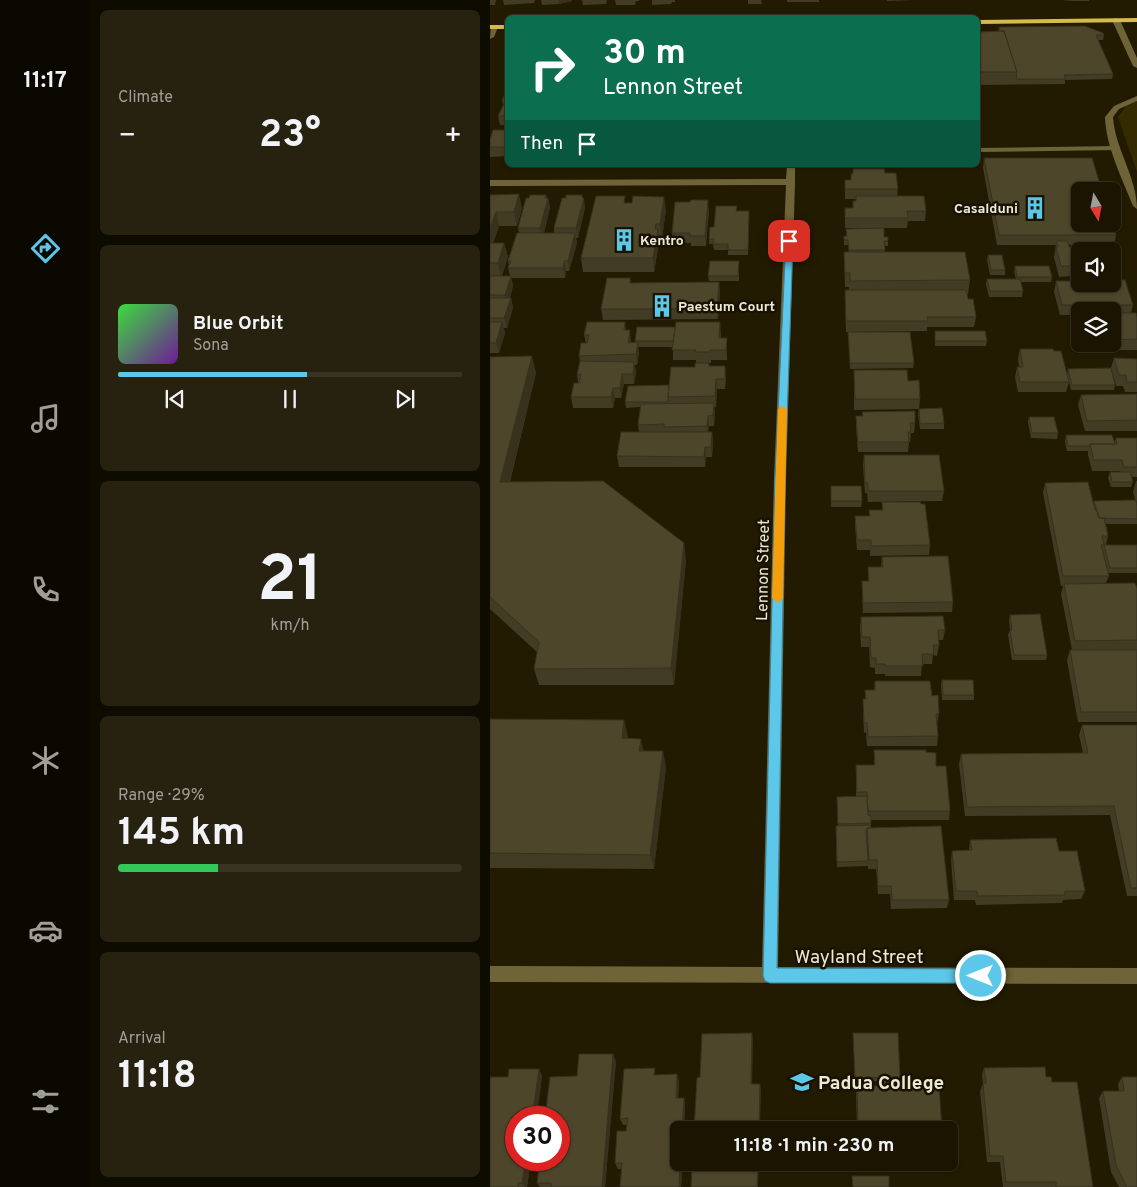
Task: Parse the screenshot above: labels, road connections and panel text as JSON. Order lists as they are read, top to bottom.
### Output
{
  "streets": {
    "street": ["Lennon Street", "Wayland Street"]
  },
  "crossings": [
    ["Lennon Street", "Wayland Street"]
  ],
  "places": {
    "building": ["Casalduni", "Kentro", "Paestum Court"],
    "school or university": ["Padua College"]
  },
  "north": "bottom",
  "page": {
    "tabs": "11:17",
    "tile": [
      "Climate",
      ["21", "km/h"],
      ["Range · 29%", "145 km"],
      ["Arrival", "11:18"]
    ],
    "turn": ["30 m", "Lennon Street"],
    "heat": ["−", "23°", "+"],
    "then": "Then",
    "song": ["Blue Orbit", "Sona"],
    "limit": "30",
    "trip": "11:18 · 1 min · 230 m"
  }
}
